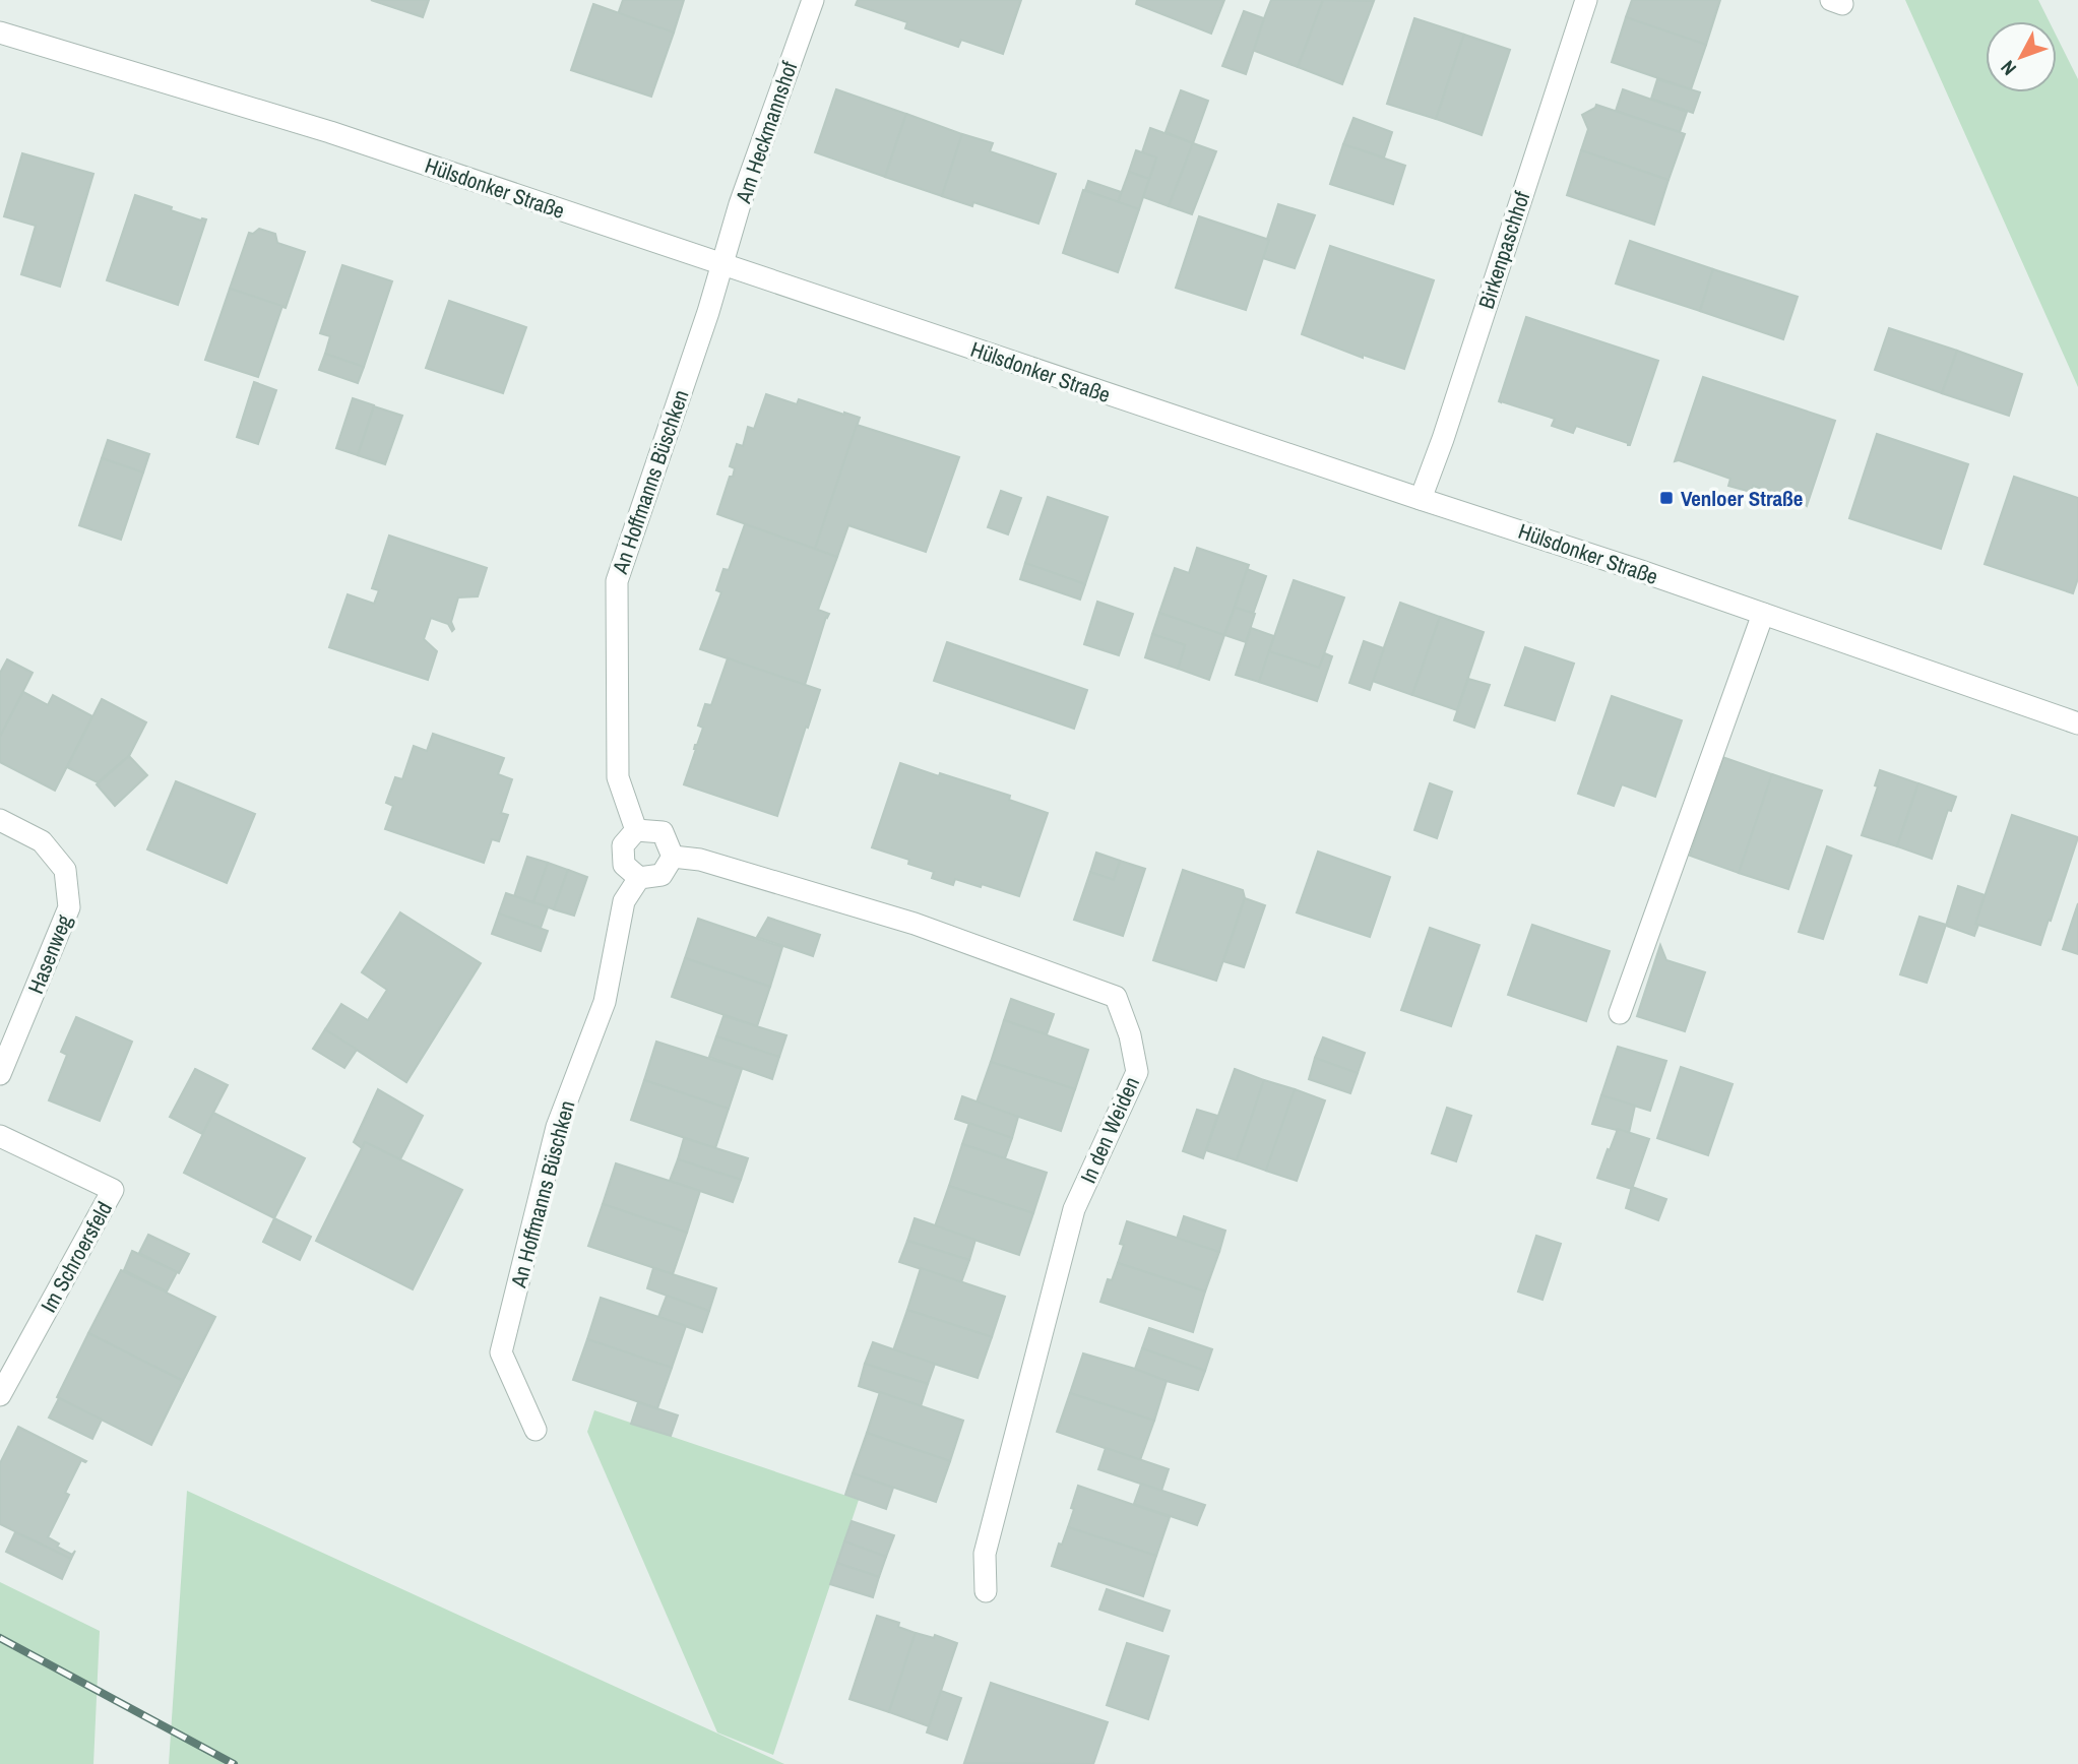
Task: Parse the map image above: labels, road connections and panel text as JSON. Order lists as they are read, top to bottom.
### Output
{
  "streets": {
    "street": [
      "Am Heckmannshof",
      "Hülsdonker Straße",
      "Birkenpaschhof",
      "An Hoffmanns Büschken",
      "Hasenweg",
      "In den Weiden",
      "Im Schroersfeld"
    ]
  },
  "crossings": [
    ["Am Heckmannshof", "Hülsdonker Straße"],
    ["Am Heckmannshof", "An Hoffmanns Büschken"],
    ["Hülsdonker Straße", "Birkenpaschhof"],
    ["Hülsdonker Straße", "An Hoffmanns Büschken"],
    ["An Hoffmanns Büschken", "In den Weiden"]
  ],
  "places": {
    "transit": ["Venloer Straße"]
  },
  "north": "bottom left"
}
